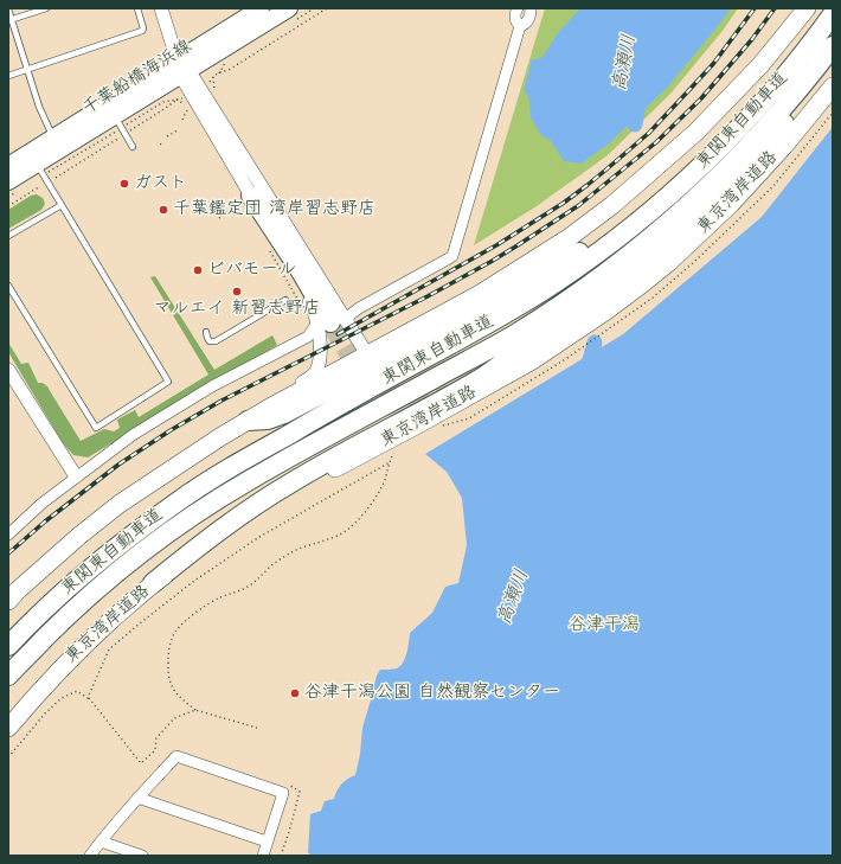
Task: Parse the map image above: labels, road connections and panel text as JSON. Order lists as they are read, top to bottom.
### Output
{
  "streets": {
    "highway": ["東関東自動車道", "東京湾岸道路"],
    "main road": ["千葉船橋海浜線"]
  },
  "water": ["高瀬川"],
  "parks": ["谷津干潟"],
  "places": [
    "ガスト",
    "千葉鑑定団 湾岸習志野店",
    "ビバモール",
    "マルエイ 新習志野店",
    "谷津干潟公園 自然観察センター"
  ]
}
